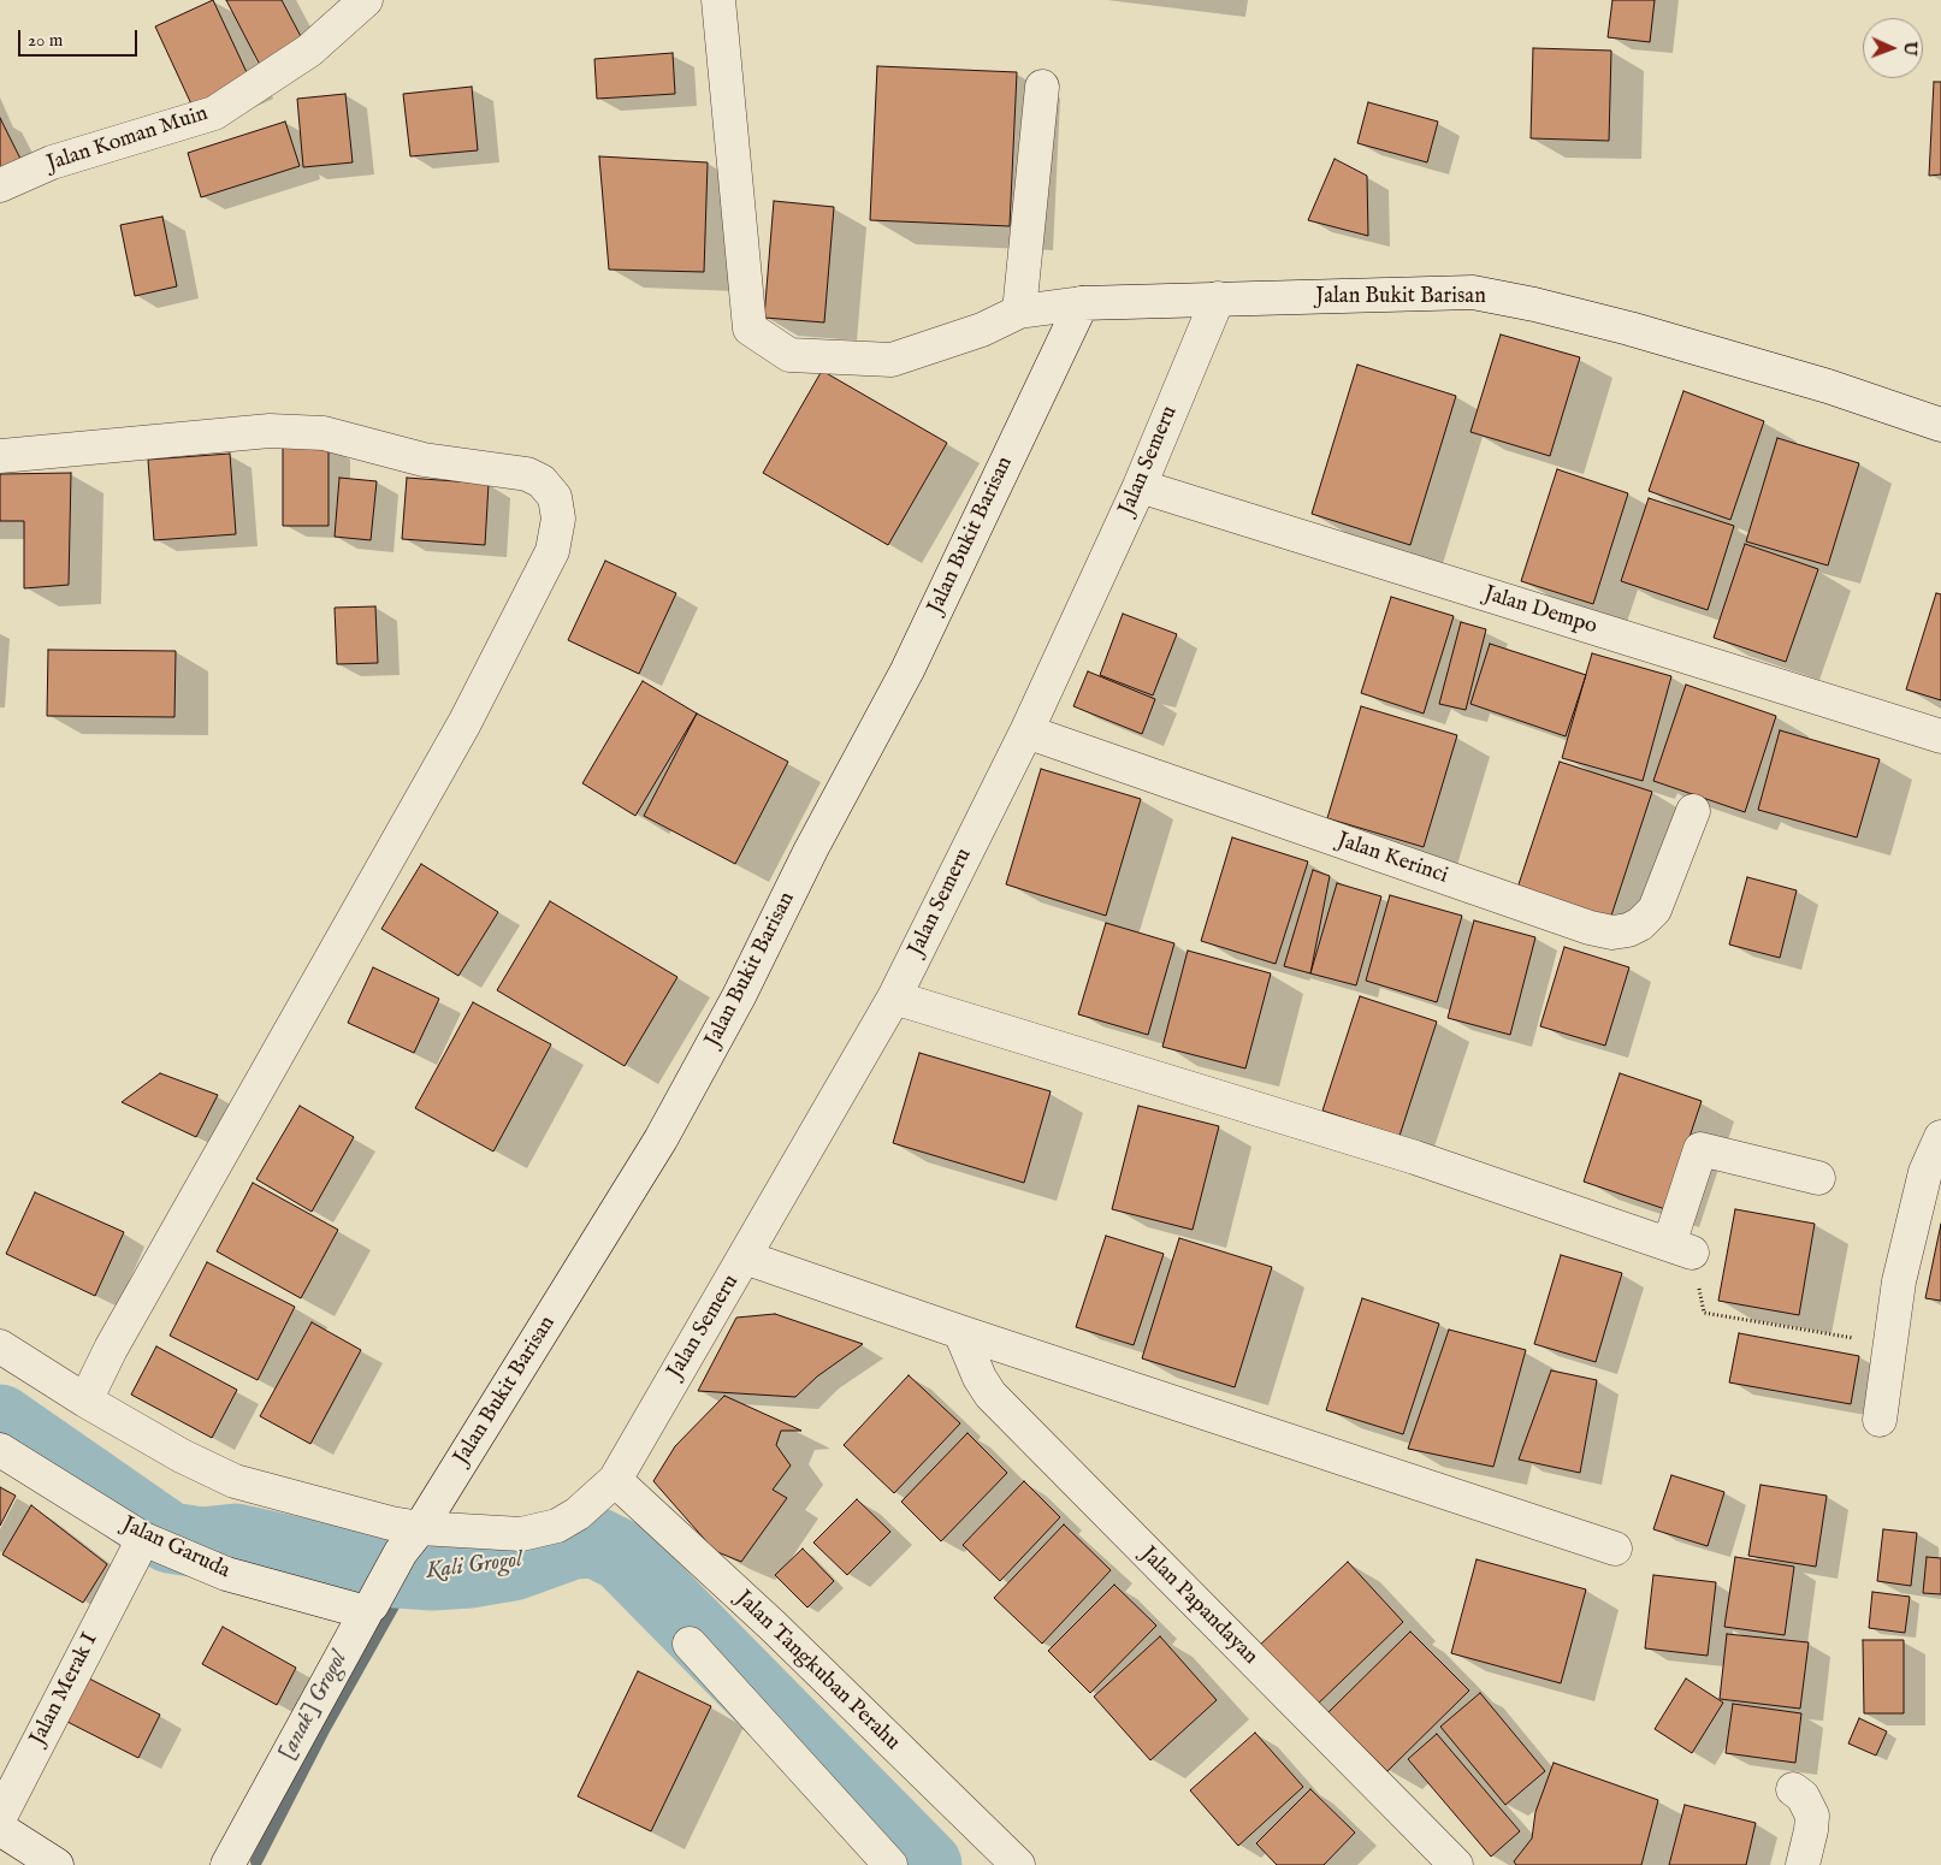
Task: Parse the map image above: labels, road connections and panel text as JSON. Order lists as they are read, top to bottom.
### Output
{
  "streets": {
    "street": [
      "Jalan Koman Muin",
      "Jalan Bukit Barisan",
      "Jalan Semeru",
      "Jalan Dempo",
      "Jalan Kerinci",
      "Jalan Garuda",
      "Jalan Papandayan",
      "Jalan Tangkuban Perahu",
      "Jalan Merak I"
    ]
  },
  "crossings": [
    ["Jalan Bukit Barisan", "Jalan Semeru"],
    ["Jalan Bukit Barisan", "Jalan Garuda"],
    ["Jalan Semeru", "Jalan Dempo"],
    ["Jalan Semeru", "Jalan Kerinci"],
    ["Jalan Semeru", "Jalan Tangkuban Perahu"],
    ["Jalan Garuda", "Jalan Merak I"]
  ],
  "water": ["Kali Grogol", "[anak] Grogol"],
  "scale_bar": "20 m",
  "north": "right"
}
